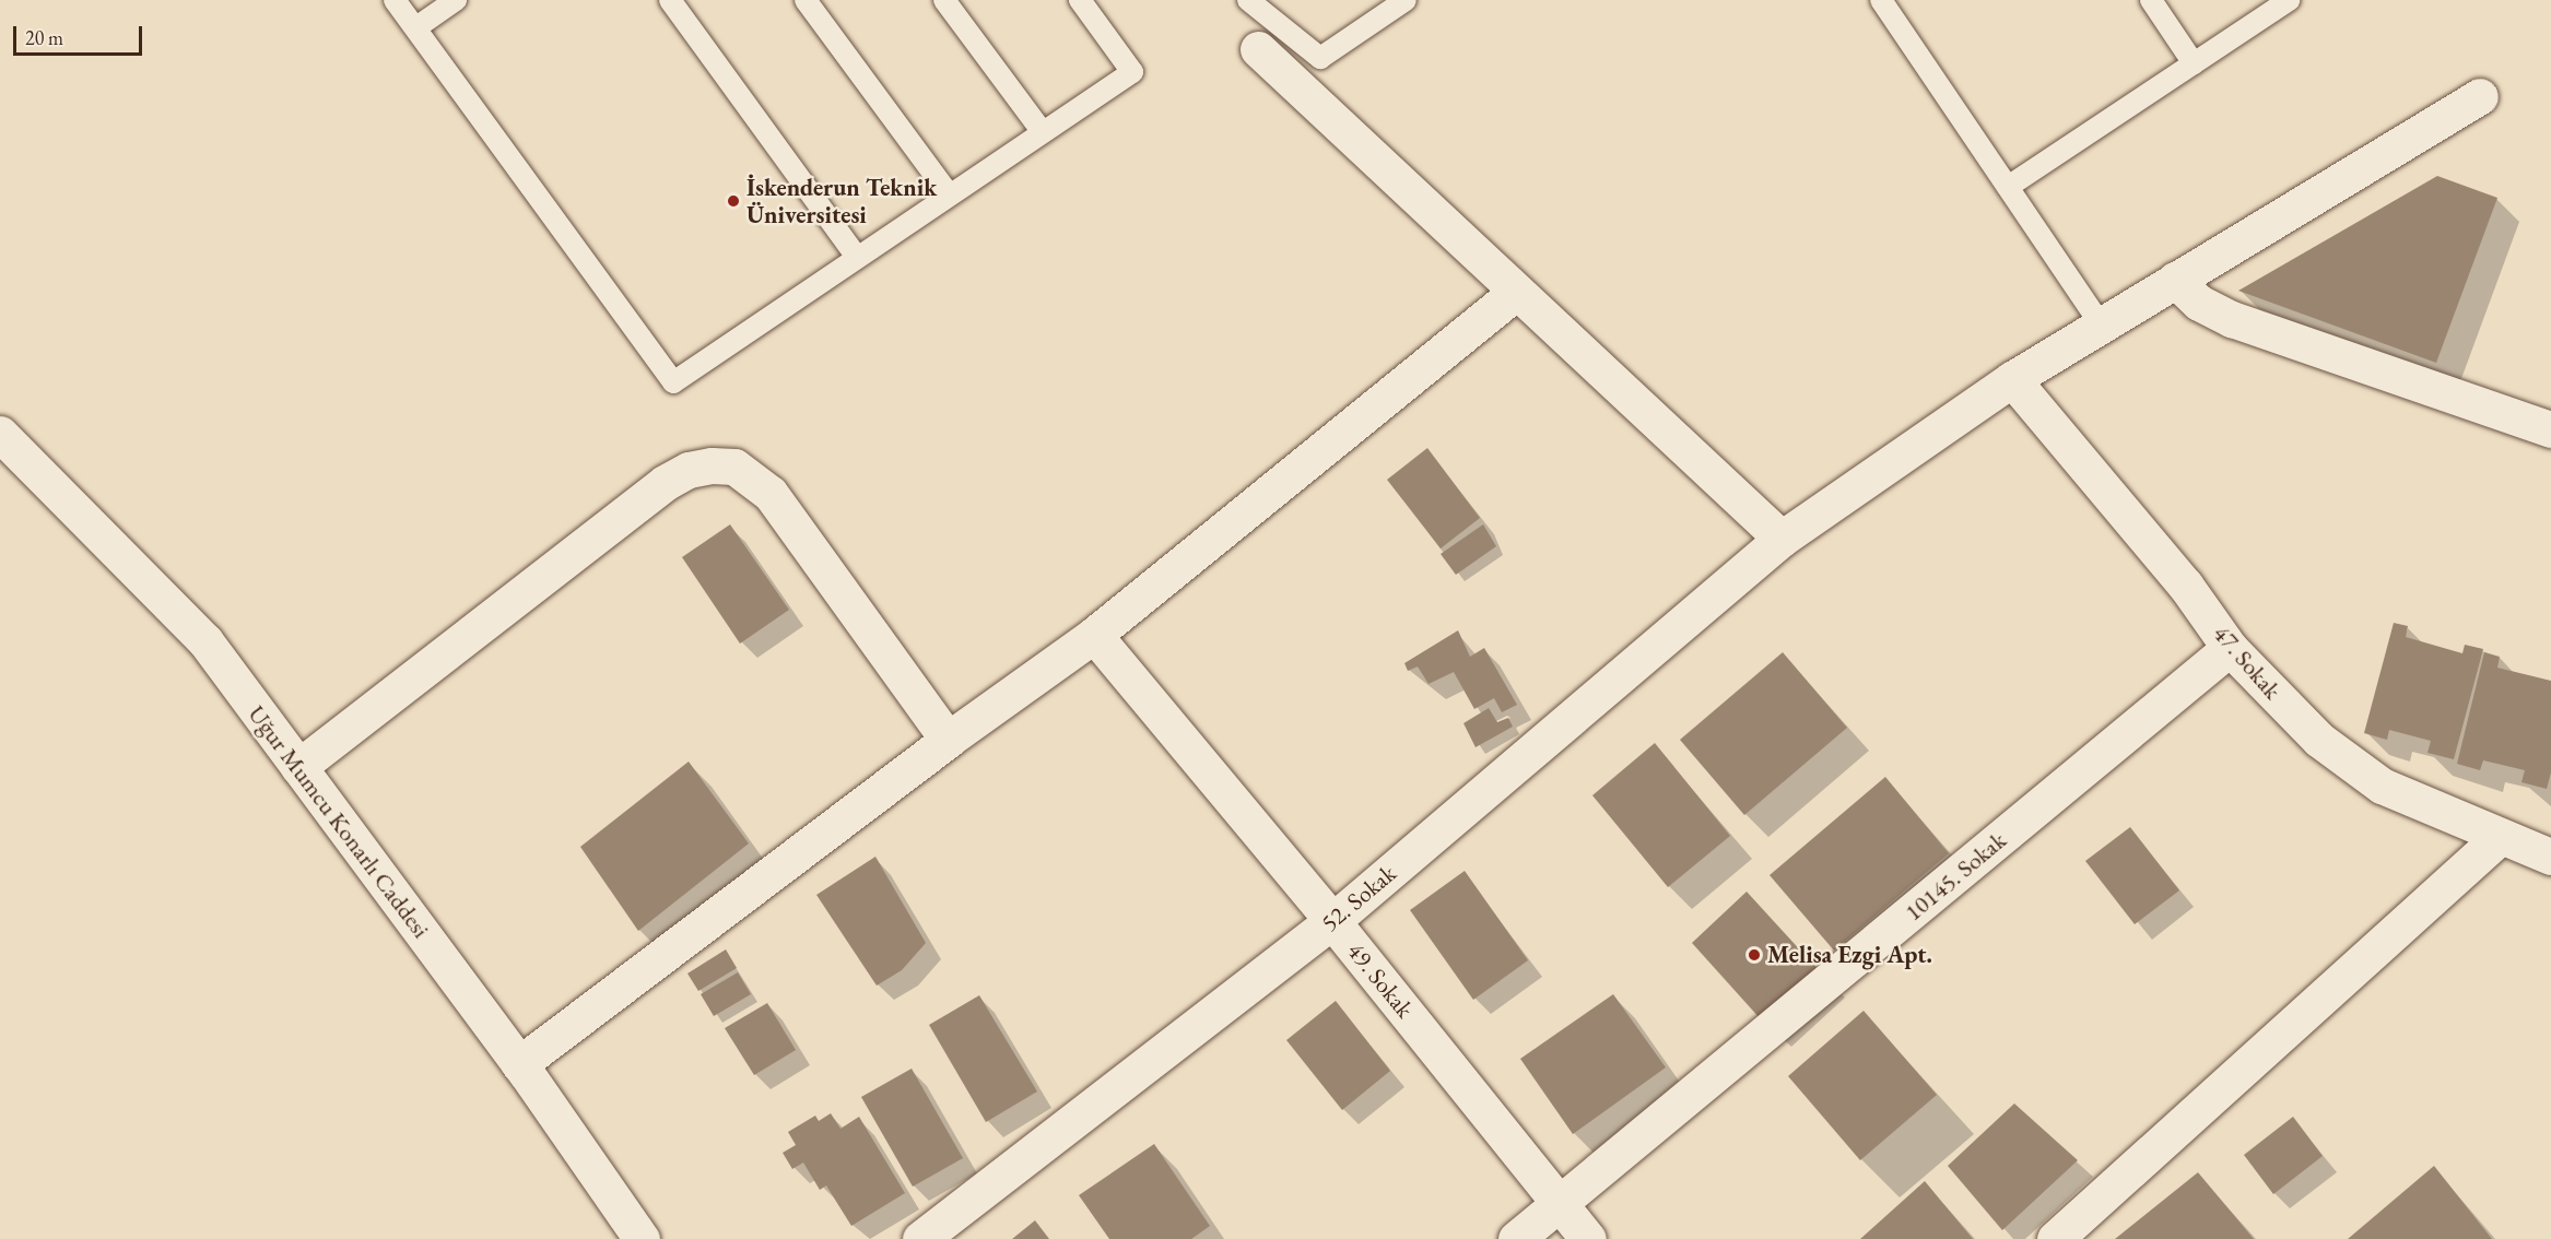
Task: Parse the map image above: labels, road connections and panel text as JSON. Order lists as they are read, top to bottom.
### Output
{
  "streets": {
    "street": [
      "47. Sokak",
      "Uğur Mumcu Konarlı Caddesi",
      "10145. Sokak",
      "52. Sokak",
      "49. Sokak"
    ]
  },
  "crossings": [
    ["47. Sokak", "10145. Sokak"],
    ["47. Sokak", "52. Sokak"],
    ["10145. Sokak", "49. Sokak"],
    ["52. Sokak", "49. Sokak"]
  ],
  "places": ["İskenderun Teknik Üniversitesi", "Melisa Ezgi Apt."],
  "scale_bar": "20 m"
}
